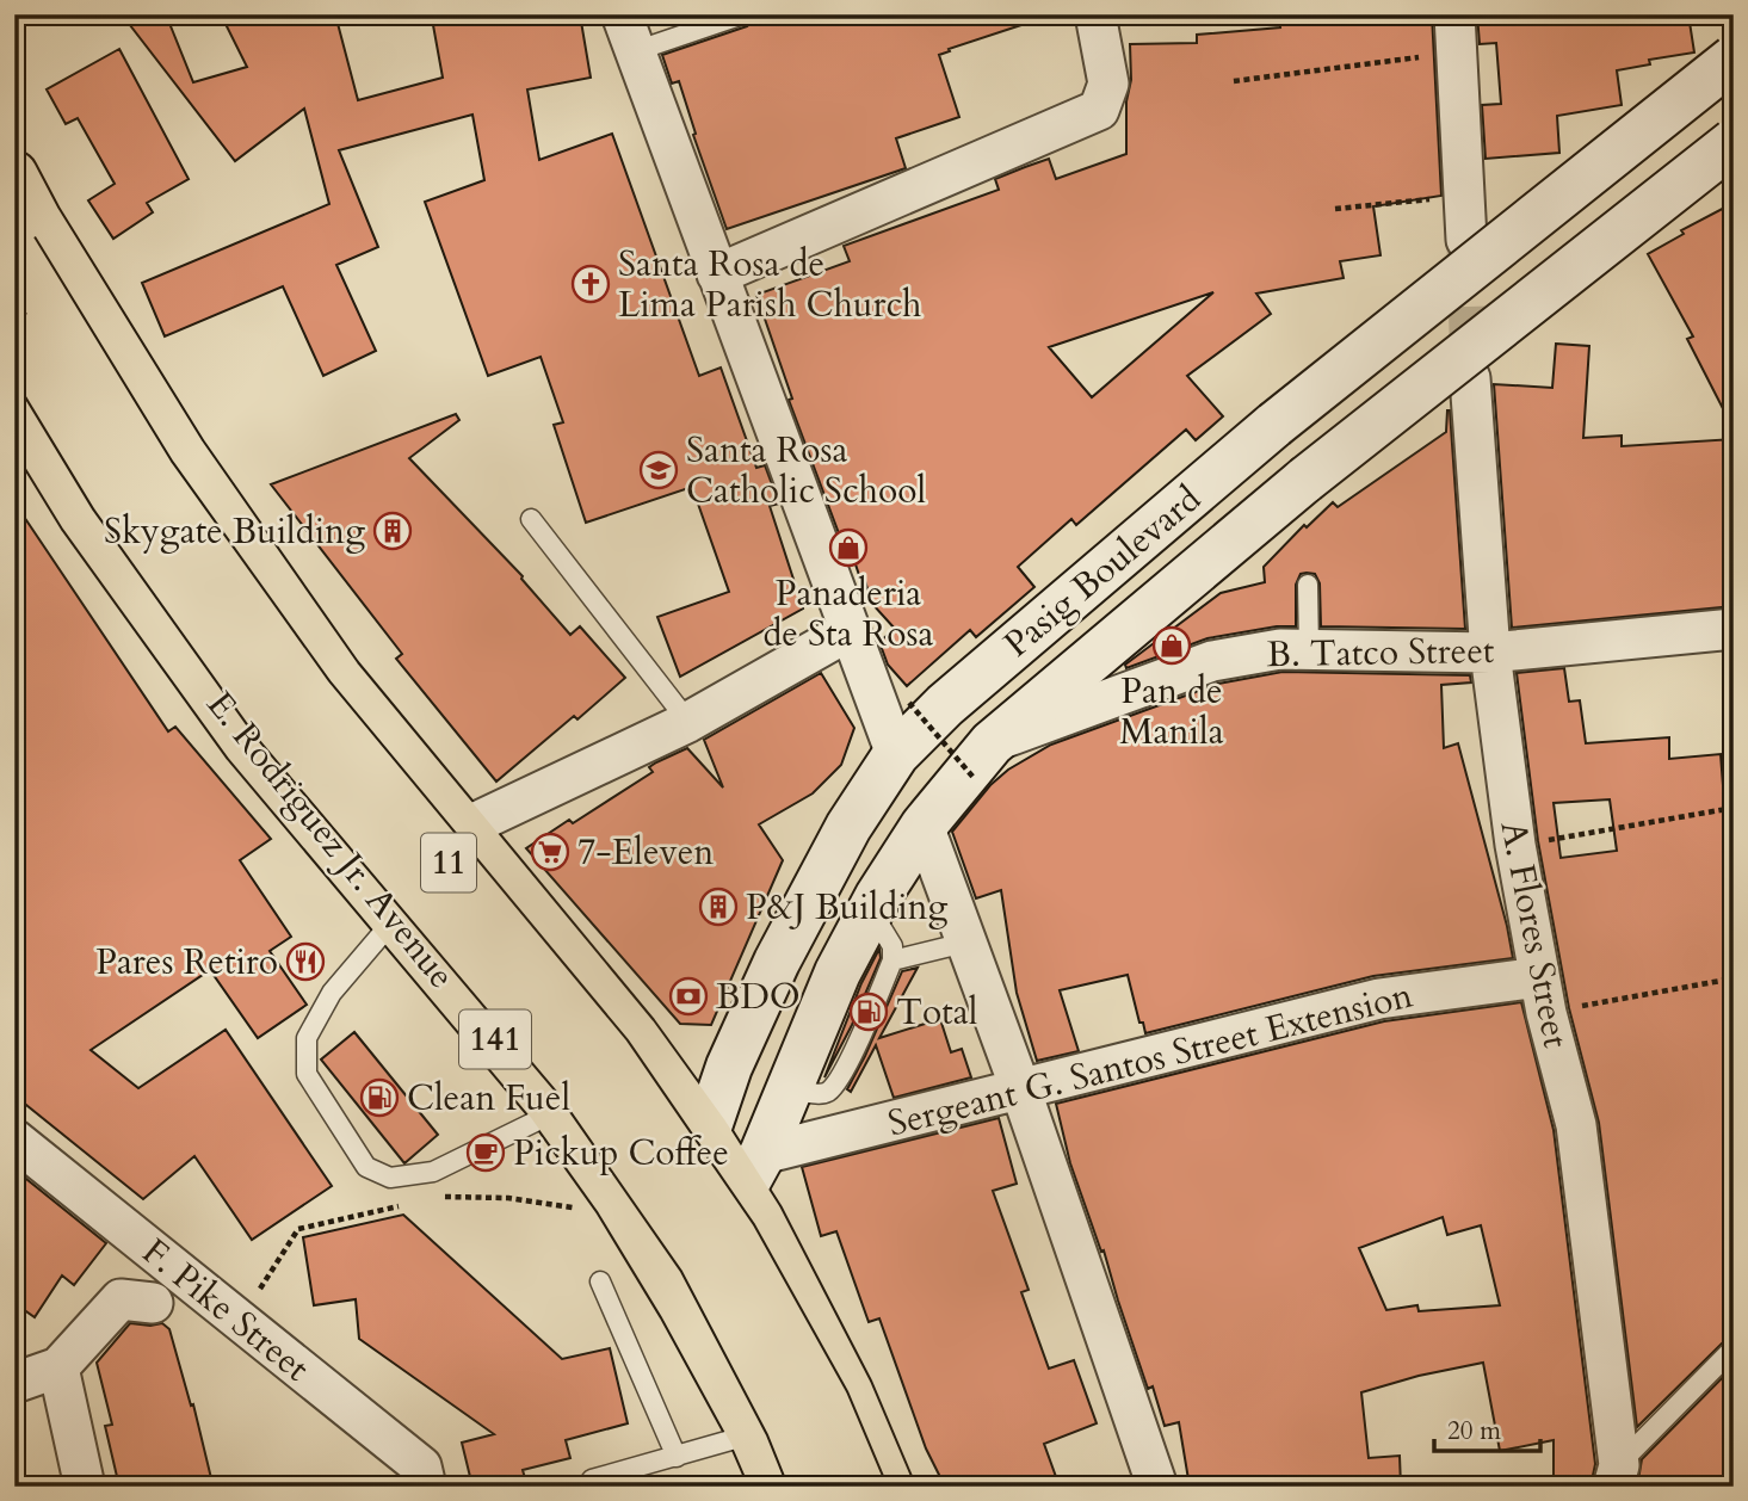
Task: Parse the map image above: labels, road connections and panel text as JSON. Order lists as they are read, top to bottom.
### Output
{
  "streets": {
    "main road": [
      "Pasig Boulevard",
      "E. Rodriguez Jr. Avenue",
      "11",
      "141"
    ],
    "street": [
      "B. Tatco Street",
      "A. Flores Street",
      "Sergeant G. Santos Street Extension",
      "F. Pike Street"
    ]
  },
  "crossings": [
    ["Pasig Boulevard", "B. Tatco Street"],
    ["Pasig Boulevard", "E. Rodriguez Jr. Avenue"],
    ["Pasig Boulevard", "Sergeant G. Santos Street Extension"],
    ["B. Tatco Street", "A. Flores Street"],
    ["A. Flores Street", "Sergeant G. Santos Street Extension"]
  ],
  "places": {
    "church": ["Santa Rosa de Lima Parish Church"],
    "school or university": ["Santa Rosa Catholic School"],
    "building": ["Skygate Building", "P&J Building"],
    "shop": ["Panaderia de Sta Rosa", "Pan de Manila"],
    "supermarket": ["7-Eleven"],
    "restaurant": ["Pares Retiro"],
    "bank": ["BDO"],
    "fuel station": ["Total", "Clean Fuel"],
    "cafe": ["Pickup Coffee"]
  },
  "scale_bar": "20 m"
}
